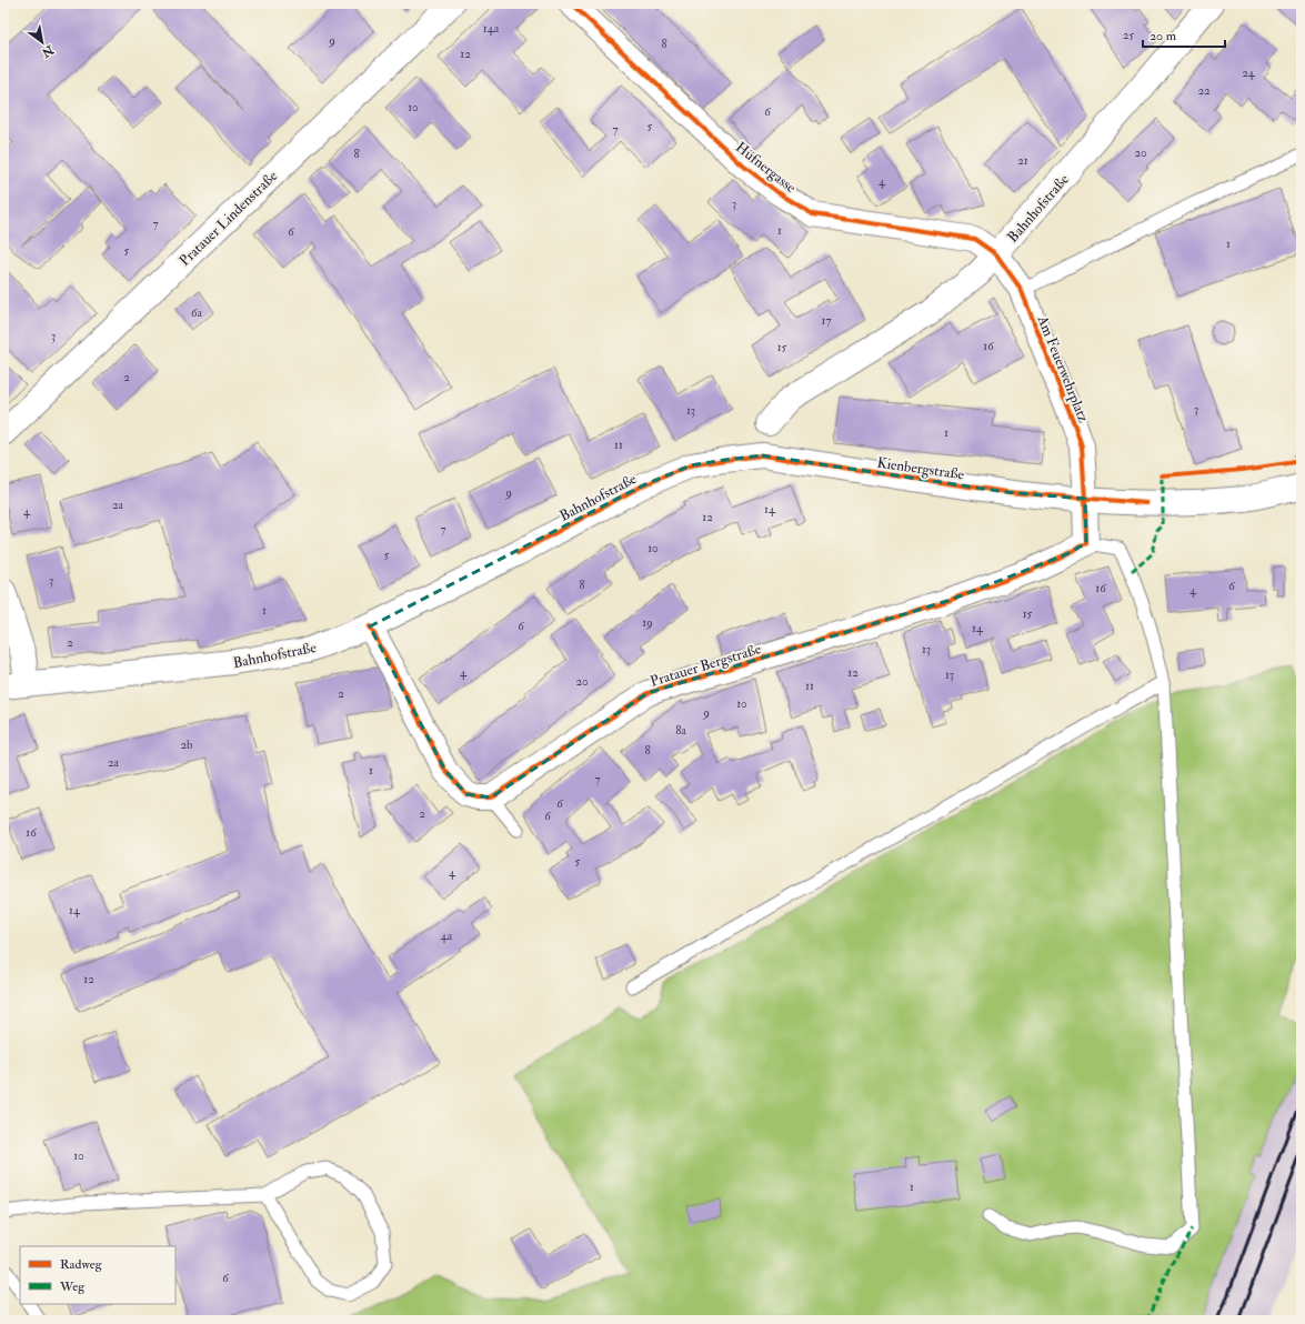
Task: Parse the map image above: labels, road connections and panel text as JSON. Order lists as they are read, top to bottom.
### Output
{
  "streets": {
    "street": [
      "Hüfnergasse",
      "Bahnhofstraße",
      "Pratauer Lindenstraße",
      "Am Feuerwehrplatz",
      "Kienbergstraße",
      "Pratauer Bergstraße"
    ]
  },
  "crossings": [
    ["Hüfnergasse", "Bahnhofstraße"],
    ["Hüfnergasse", "Am Feuerwehrplatz"],
    ["Bahnhofstraße", "Am Feuerwehrplatz"],
    ["Bahnhofstraße", "Kienbergstraße"],
    ["Am Feuerwehrplatz", "Kienbergstraße"]
  ],
  "house_numbers": [
    "14a",
    "25",
    "9",
    "8",
    "12",
    "24",
    "22",
    "10",
    "6",
    "5",
    "7",
    "20",
    "8",
    "21",
    "4",
    "3",
    "7",
    "1",
    "6",
    "1",
    "5",
    "6a",
    "17",
    "3",
    "16",
    "15",
    "2",
    "3",
    "13",
    "1",
    "11",
    "9",
    "2a",
    "14",
    "4",
    "12",
    "7",
    "10",
    "5",
    "3",
    "8",
    "6",
    "16",
    "4",
    "1",
    "15",
    "19",
    "6",
    "14",
    "2",
    "13",
    "4",
    "12",
    "13",
    "20",
    "11",
    "2",
    "10",
    "9",
    "8a",
    "2b",
    "8",
    "2a",
    "1",
    "7",
    "6",
    "2",
    "6",
    "16",
    "5",
    "4",
    "14",
    "4a",
    "12",
    "10",
    "1",
    "6"
  ],
  "legend": ["Radweg", "Weg"],
  "scale_bar": "20 m",
  "north": "bottom right"
}
